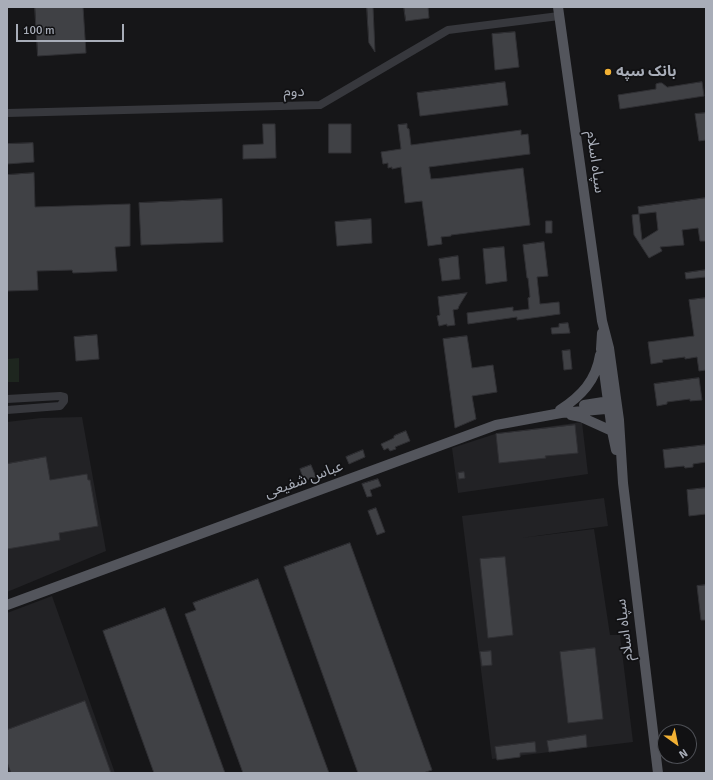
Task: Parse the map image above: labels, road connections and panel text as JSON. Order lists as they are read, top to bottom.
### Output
{
  "streets": {
    "main road": ["سپاه اسلام", "عباس شفیعی"],
    "lane": ["دوم"]
  },
  "crossings": [
    ["دوم", "سپاه اسلام"],
    ["سپاه اسلام", "عباس شفیعی"]
  ],
  "places": ["بانک سپه"],
  "scale_bar": "100 m",
  "north": "bottom right"
}
